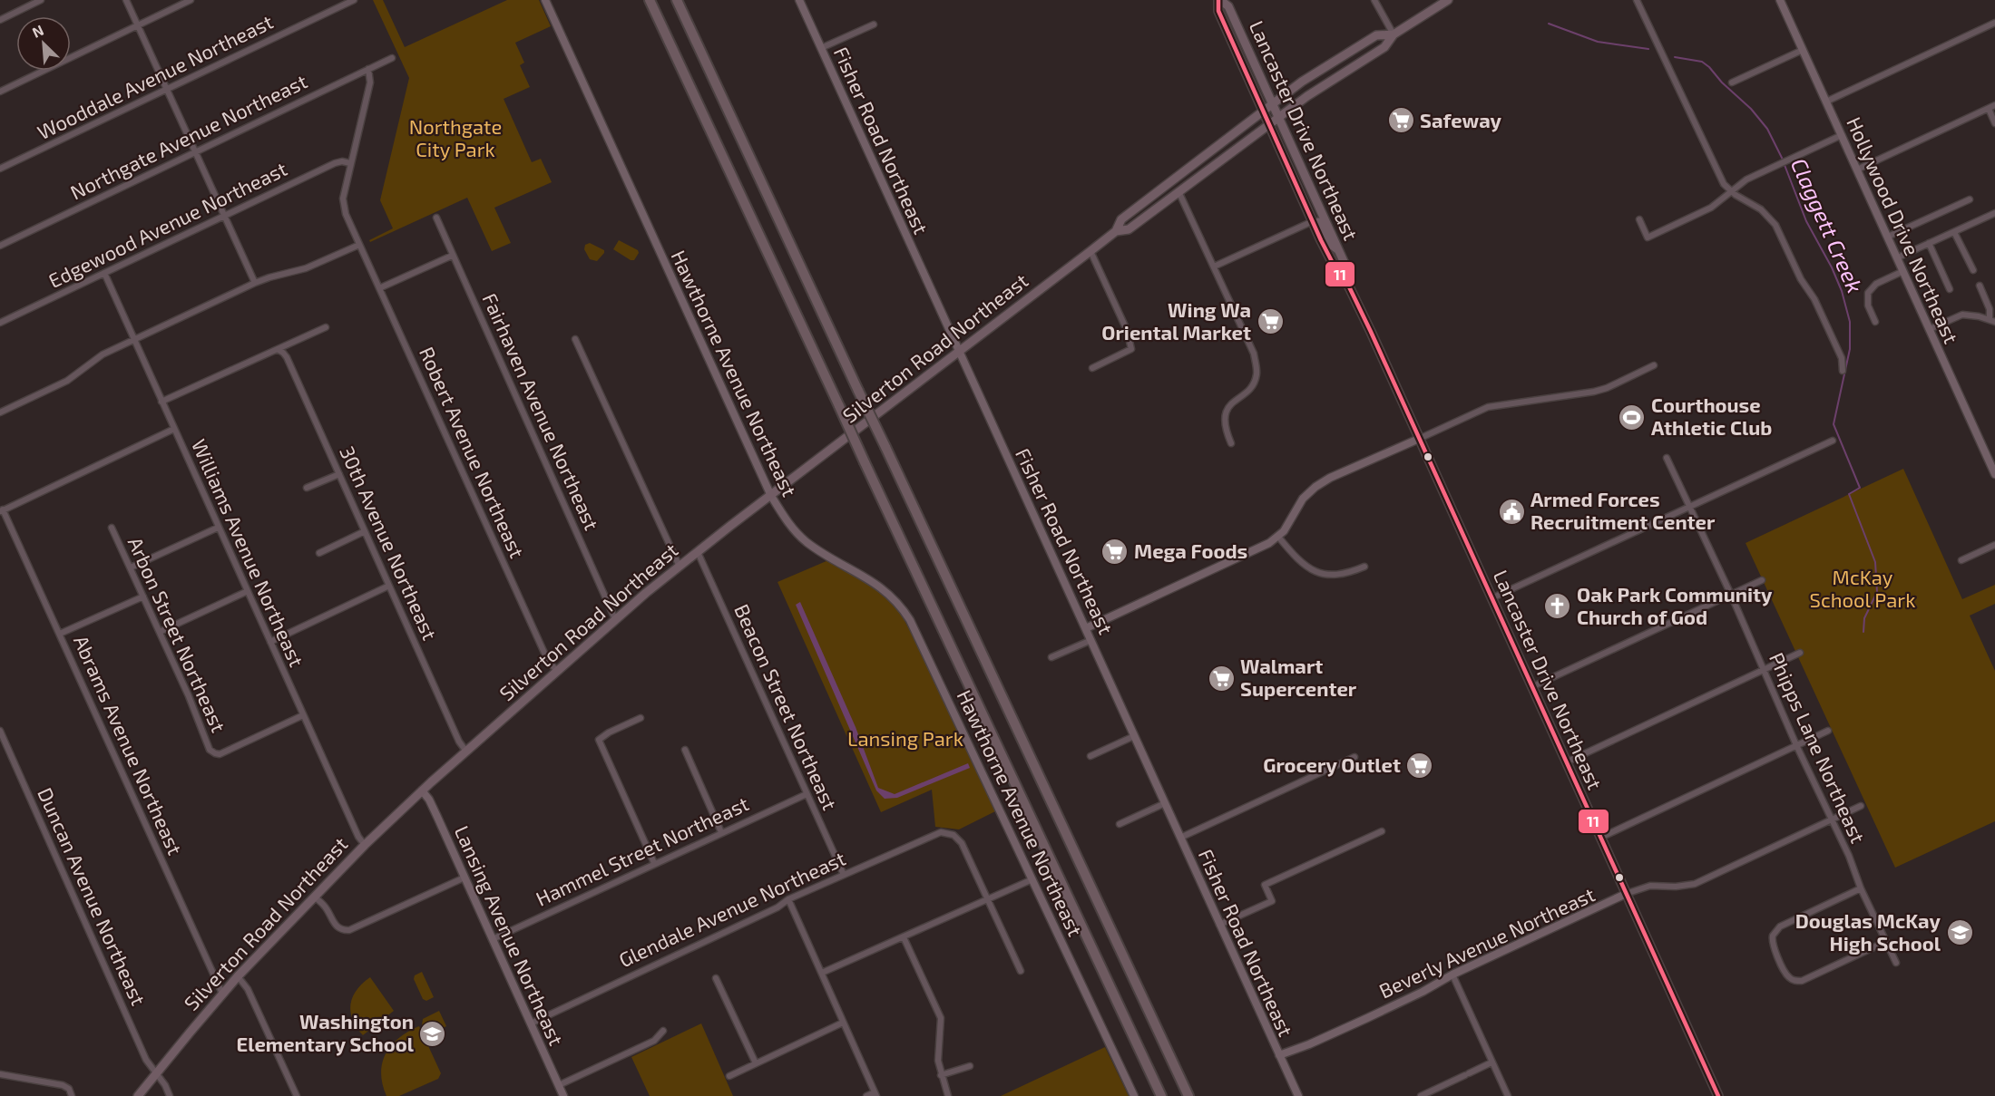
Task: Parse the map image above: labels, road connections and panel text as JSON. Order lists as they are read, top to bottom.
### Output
{
  "streets": {
    "main road": ["Lancaster Drive Northeast", "Silverton Road Northeast"],
    "street": [
      "Wooddale Avenue Northeast",
      "Northgate Avenue Northeast",
      "Fisher Road Northeast",
      "Edgewood Avenue Northeast",
      "Hollywood Drive Northeast",
      "Hawthorne Avenue Northeast",
      "Fairhaven Avenue Northeast",
      "Robert Avenue Northeast",
      "30th Avenue Northeast",
      "Williams Avenue Northeast",
      "Arbon Street Northeast",
      "Beacon Street Northeast",
      "Abrams Avenue Northeast",
      "Phipps Lane Northeast",
      "Hammel Street Northeast",
      "Duncan Avenue Northeast",
      "Glendale Avenue Northeast",
      "Lansing Avenue Northeast",
      "Beverly Avenue Northeast"
    ]
  },
  "crossings": [
    ["Lancaster Drive Northeast", "Silverton Road Northeast"],
    ["Lancaster Drive Northeast", "Beverly Avenue Northeast"],
    ["Northgate Avenue Northeast", "Robert Avenue Northeast"],
    ["Fisher Road Northeast", "Silverton Road Northeast"],
    ["Fisher Road Northeast", "Beverly Avenue Northeast"],
    ["Edgewood Avenue Northeast", "Robert Avenue Northeast"],
    ["Edgewood Avenue Northeast", "Williams Avenue Northeast"],
    ["Silverton Road Northeast", "Hawthorne Avenue Northeast"],
    ["Silverton Road Northeast", "Fairhaven Avenue Northeast"],
    ["Silverton Road Northeast", "Robert Avenue Northeast"],
    ["Silverton Road Northeast", "30th Avenue Northeast"],
    ["Silverton Road Northeast", "Williams Avenue Northeast"],
    ["Silverton Road Northeast", "Beacon Street Northeast"],
    ["Silverton Road Northeast", "Abrams Avenue Northeast"],
    ["Silverton Road Northeast", "Duncan Avenue Northeast"],
    ["Silverton Road Northeast", "Lansing Avenue Northeast"],
    ["Williams Avenue Northeast", "Arbon Street Northeast"],
    ["Beacon Street Northeast", "Hammel Street Northeast"],
    ["Beacon Street Northeast", "Glendale Avenue Northeast"],
    ["Phipps Lane Northeast", "Beverly Avenue Northeast"],
    ["Hammel Street Northeast", "Lansing Avenue Northeast"],
    ["Glendale Avenue Northeast", "Lansing Avenue Northeast"]
  ],
  "water": ["Claggett Creek"],
  "parks": ["Northgate City Park", "McKay School Park", "Lansing Park"],
  "places": {
    "supermarket": [
      "Safeway",
      "Wing Wa Oriental Market",
      "Mega Foods",
      "Walmart Supercenter",
      "Grocery Outlet"
    ],
    "sports": ["Courthouse Athletic Club"],
    "public building": ["Armed Forces Recruitment Center"],
    "church": ["Oak Park Community Church of God"],
    "school or university": ["Douglas McKay High School", "Washington Elementary School"]
  },
  "lines": ["transit line 11"],
  "north": "top left"
}
